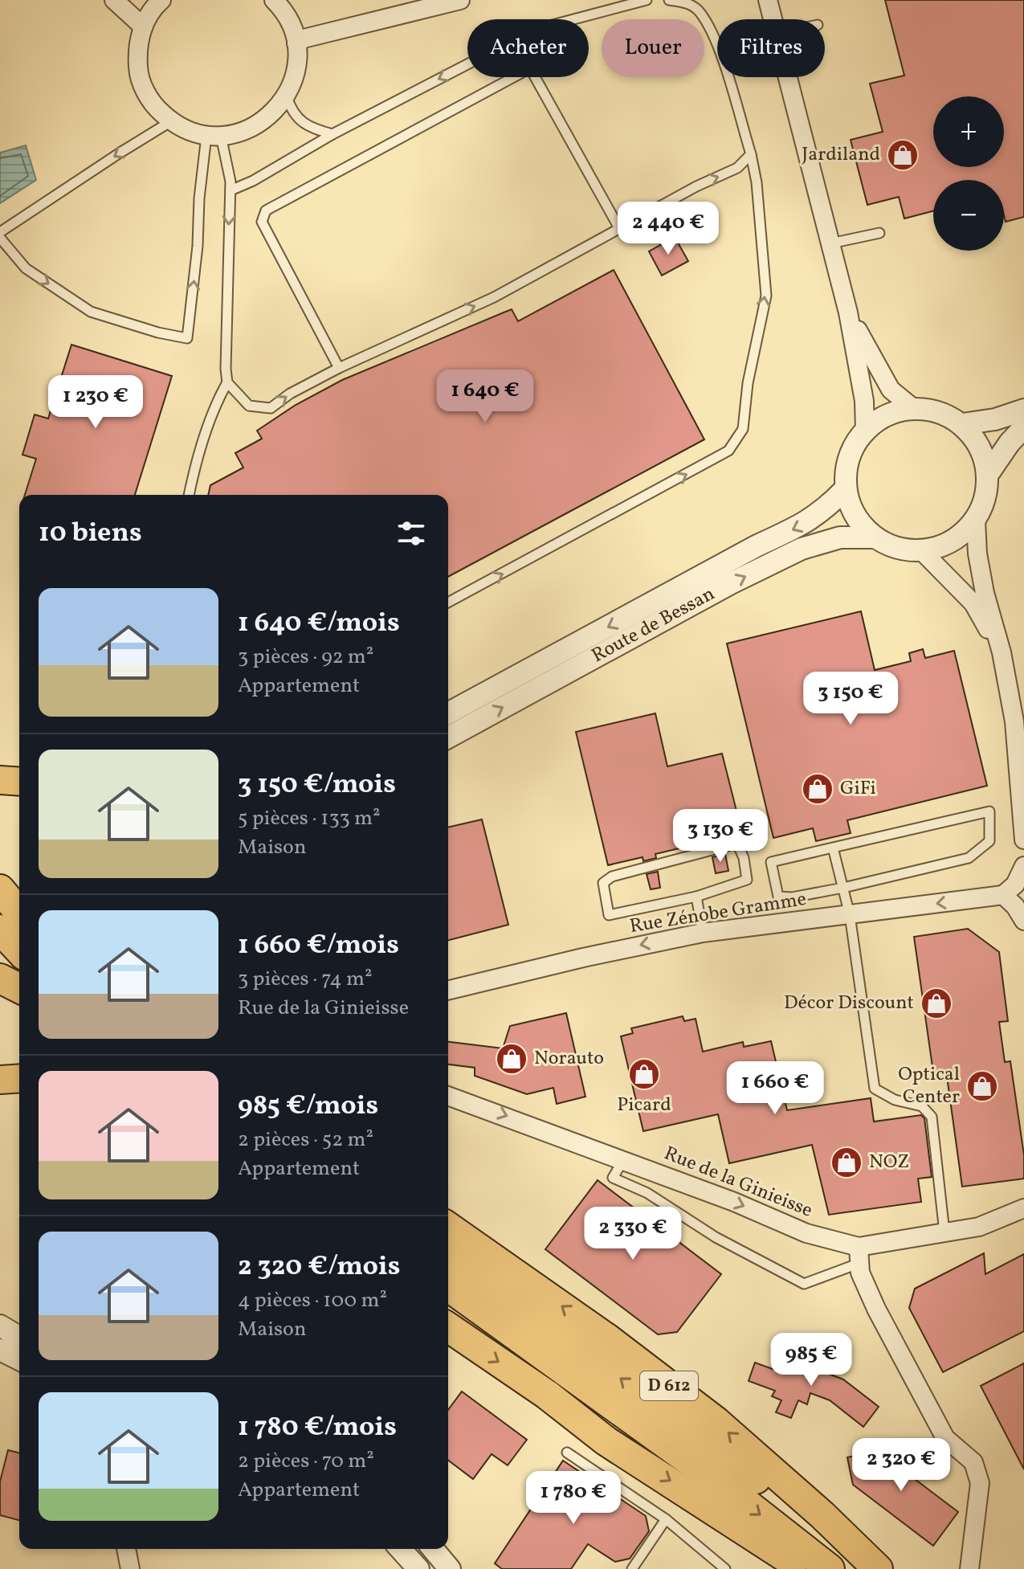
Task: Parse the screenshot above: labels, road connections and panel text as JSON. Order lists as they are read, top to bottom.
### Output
{
  "streets": {
    "highway": ["D 612"],
    "street": ["Route de Bessan", "Rue Zénobe Gramme", "Rue de la Ginieisse"]
  },
  "one_way": ["Rue Zénobe Gramme", "Rue de la Ginieisse"],
  "places": {
    "shop": [
      "Jardiland",
      "GiFi",
      "Décor Discount",
      "Norauto",
      "Picard",
      "Optical Center",
      "NOZ"
    ]
  },
  "page": {
    "chip": ["Acheter", "Louer", "Filtres"],
    "map_buttons": ["+", "−"],
    "price": [
      "2 440 €",
      "1 640 €",
      "1 230 €",
      "3 150 €",
      "3 130 €",
      "1 660 €",
      "2 330 €",
      "985 €",
      "2 320 €",
      "1 780 €"
    ],
    "heading": "10 biens",
    "list": [
      {
        "name": "1 640 €/mois",
        "note": "3 pièces · 92 m² · Appartement"
      },
      {
        "name": "3 150 €/mois",
        "note": "5 pièces · 133 m² · Maison"
      },
      {
        "name": "1 660 €/mois",
        "note": "3 pièces · 74 m² · Rue de la Ginieisse"
      },
      {
        "name": "985 €/mois",
        "note": "2 pièces · 52 m² · Appartement"
      },
      {
        "name": "2 320 €/mois",
        "note": "4 pièces · 100 m² · Maison"
      },
      {
        "name": "1 780 €/mois",
        "note": "2 pièces · 70 m² · Appartement"
      }
    ]
  }
}
